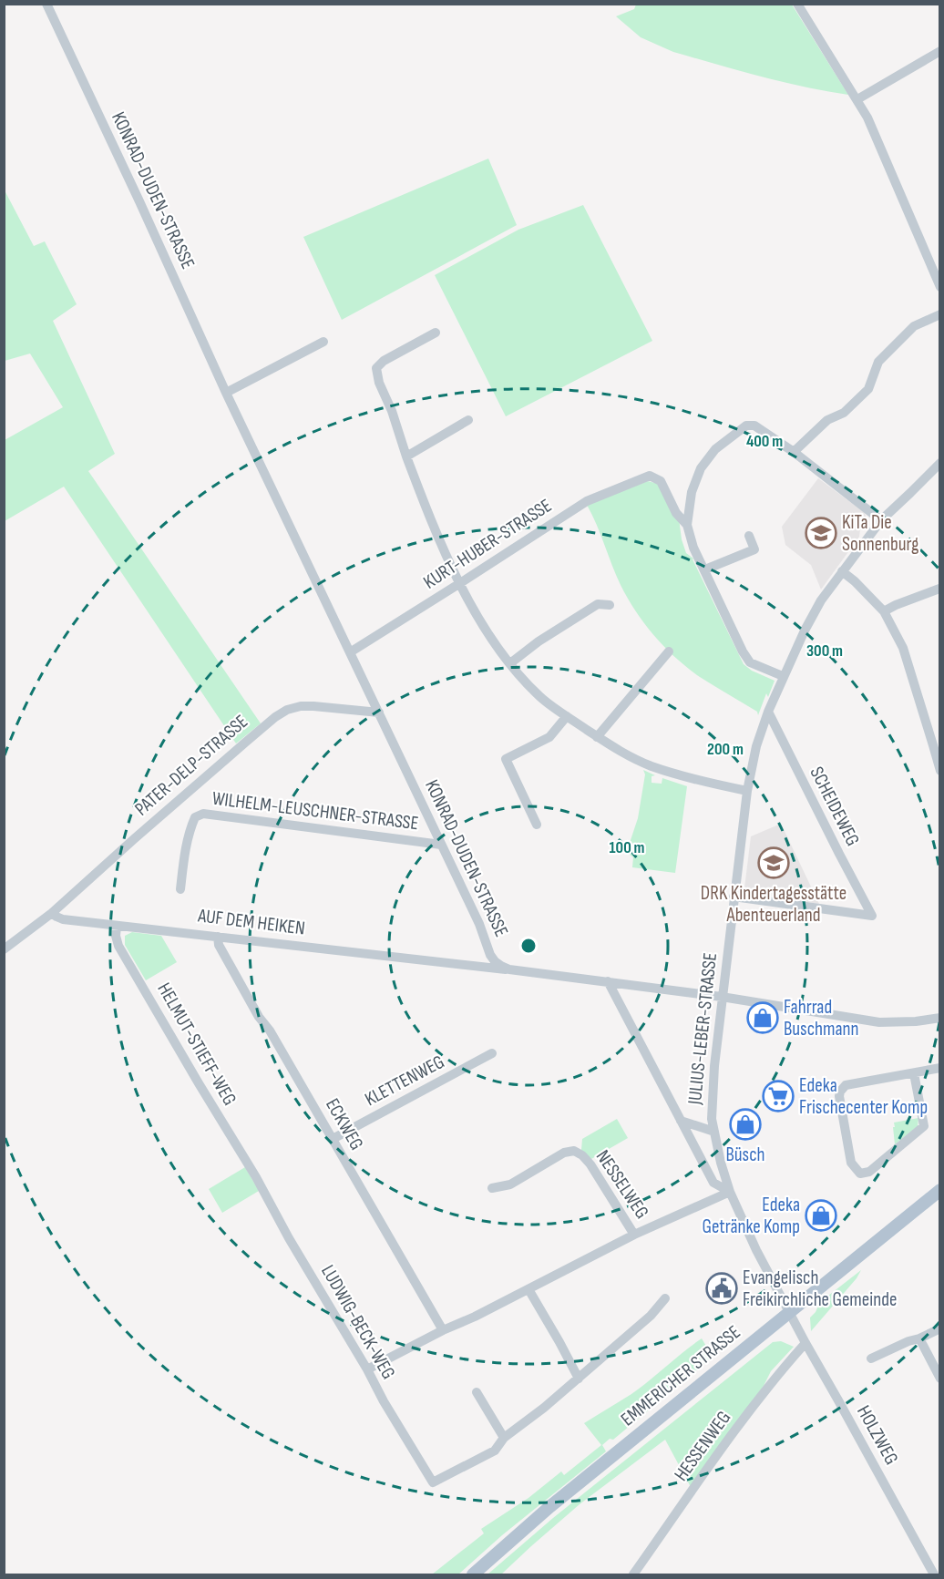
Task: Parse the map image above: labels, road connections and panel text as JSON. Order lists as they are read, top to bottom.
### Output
{
  "streets": {
    "main road": ["EMMERICHER STRASSE"],
    "street": [
      "KONRAD-DUDEN-STRASSE",
      "KURT-HUBER-STRASSE",
      "PATER-DELP-STRASSE",
      "SCHEIDEWEG",
      "WILHELM-LEUSCHNER-STRASSE",
      "AUF DEM HEIKEN",
      "JULIUS-LEBER-STRASSE",
      "HELMUT-STIEFF-WEG",
      "KLETTENWEG",
      "ECKWEG",
      "NESSELWEG",
      "LUDWIG-BECK-WEG",
      "HOLZWEG",
      "HESSENWEG"
    ]
  },
  "crossings": [
    ["KONRAD-DUDEN-STRASSE", "KURT-HUBER-STRASSE"],
    ["KONRAD-DUDEN-STRASSE", "PATER-DELP-STRASSE"],
    ["KONRAD-DUDEN-STRASSE", "WILHELM-LEUSCHNER-STRASSE"],
    ["KONRAD-DUDEN-STRASSE", "AUF DEM HEIKEN"],
    ["PATER-DELP-STRASSE", "AUF DEM HEIKEN"],
    ["SCHEIDEWEG", "JULIUS-LEBER-STRASSE"],
    ["AUF DEM HEIKEN", "HELMUT-STIEFF-WEG"],
    ["AUF DEM HEIKEN", "ECKWEG"],
    ["JULIUS-LEBER-STRASSE", "EMMERICHER STRASSE"],
    ["JULIUS-LEBER-STRASSE", "HOLZWEG"],
    ["HELMUT-STIEFF-WEG", "LUDWIG-BECK-WEG"],
    ["KLETTENWEG", "ECKWEG"],
    ["EMMERICHER STRASSE", "HOLZWEG"],
    ["HOLZWEG", "HESSENWEG"]
  ],
  "places": {
    "school or university": ["KiTa Die Sonnenburg", "DRK Kindertagesstätte Abenteuerland"],
    "shop": ["Fahrrad Buschmann", "Büsch", "Edeka Getränke Komp"],
    "supermarket": ["Edeka Frischecenter Komp"],
    "public building": ["Evangelisch Freikirchliche Gemeinde"]
  },
  "rings": [
    "400 m",
    "300 m",
    "200 m",
    "100 m"
  ]
}
